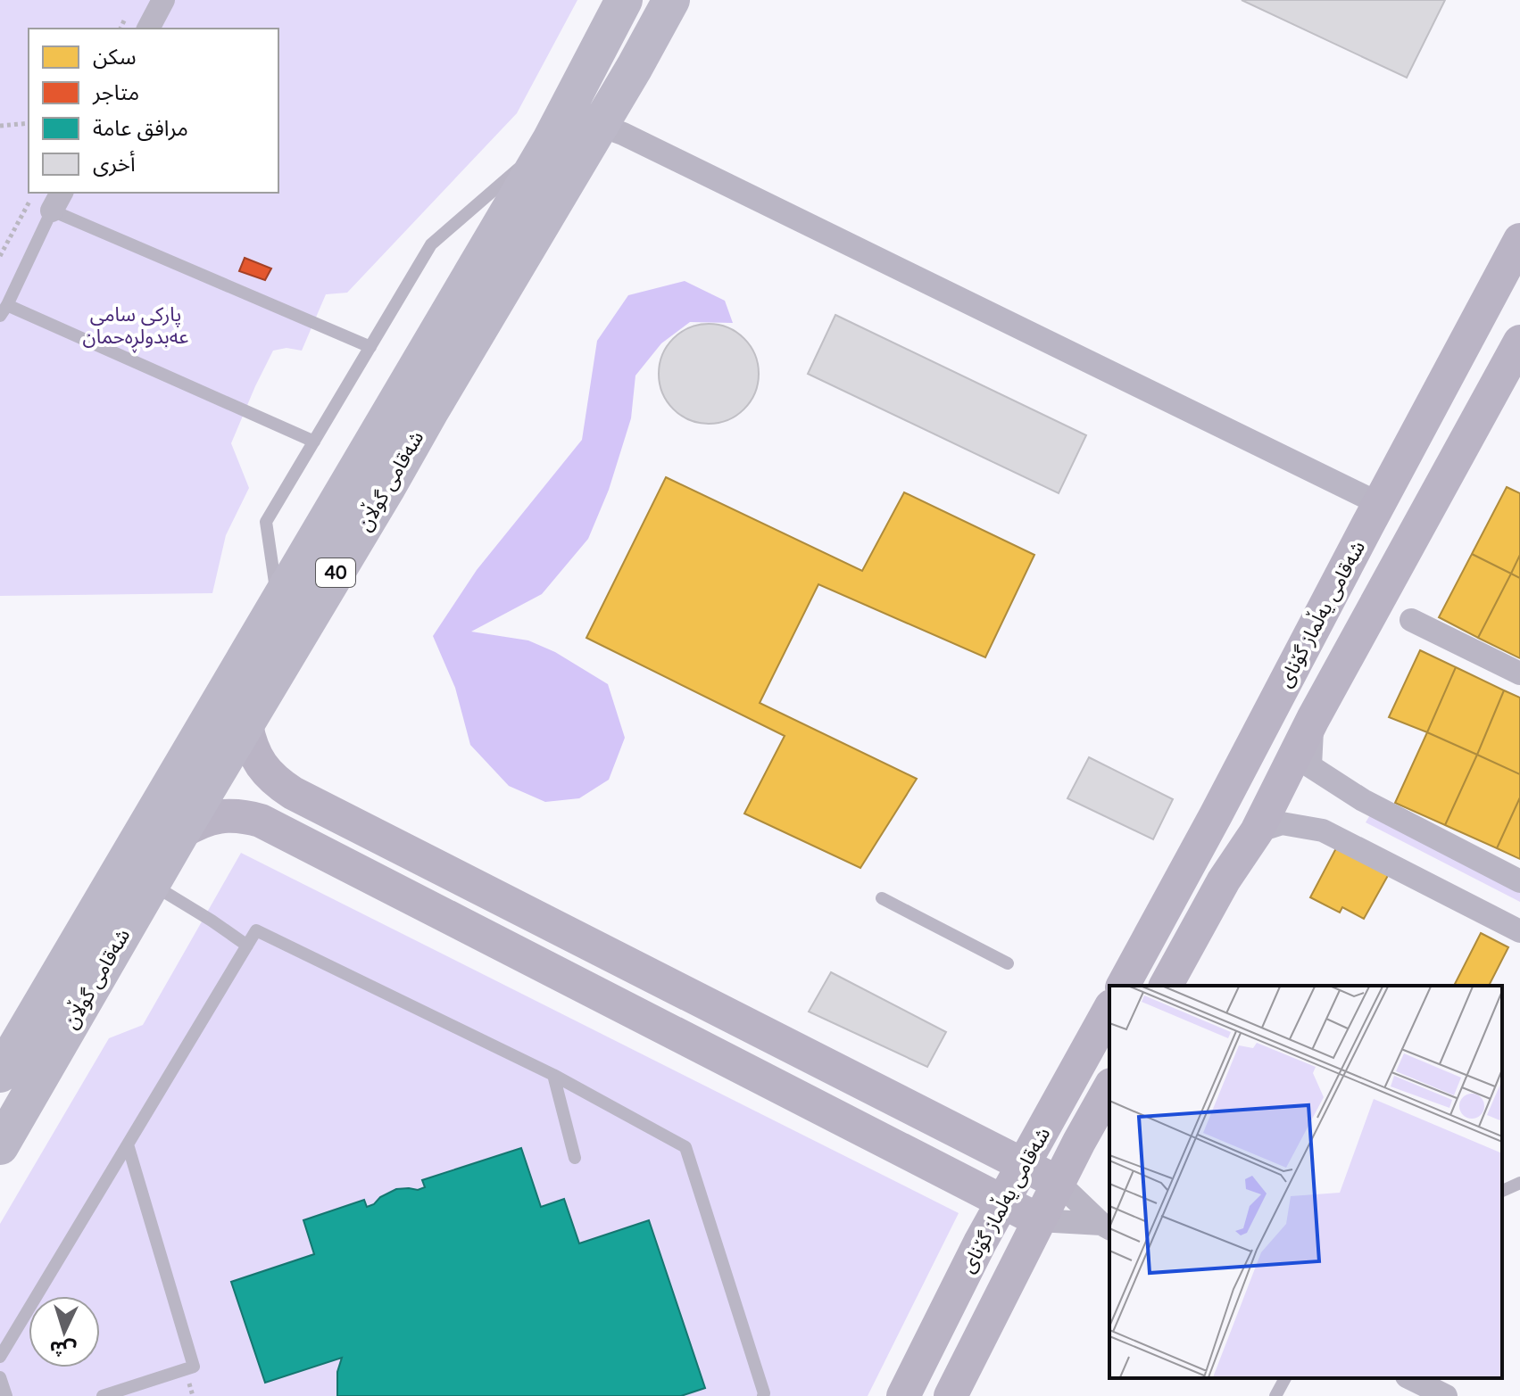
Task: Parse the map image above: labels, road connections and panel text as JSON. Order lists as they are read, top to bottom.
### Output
{
  "streets": {
    "main road": ["شەقامی گوڵان", "40"],
    "street": ["شەقامی یەڵماز گۆنای"]
  },
  "parks": ["پارکی سامی عەبدولڕەحمان"],
  "legend": [
    "سكن",
    "متاجر",
    "مرافق عامة",
    "أخرى"
  ],
  "north": "bottom"
}
